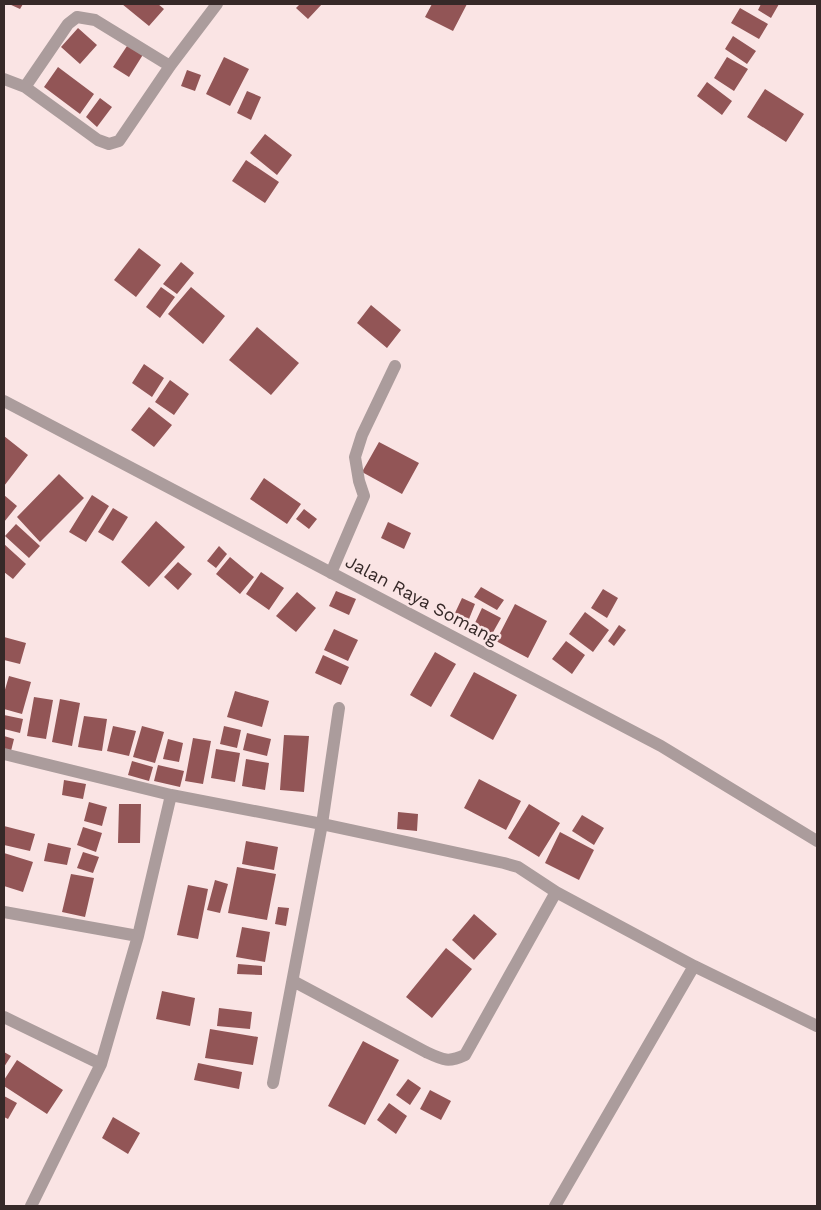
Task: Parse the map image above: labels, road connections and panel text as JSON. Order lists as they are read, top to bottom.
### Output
{
  "streets": {
    "street": ["Jalan Raya Somang"]
  }
}
